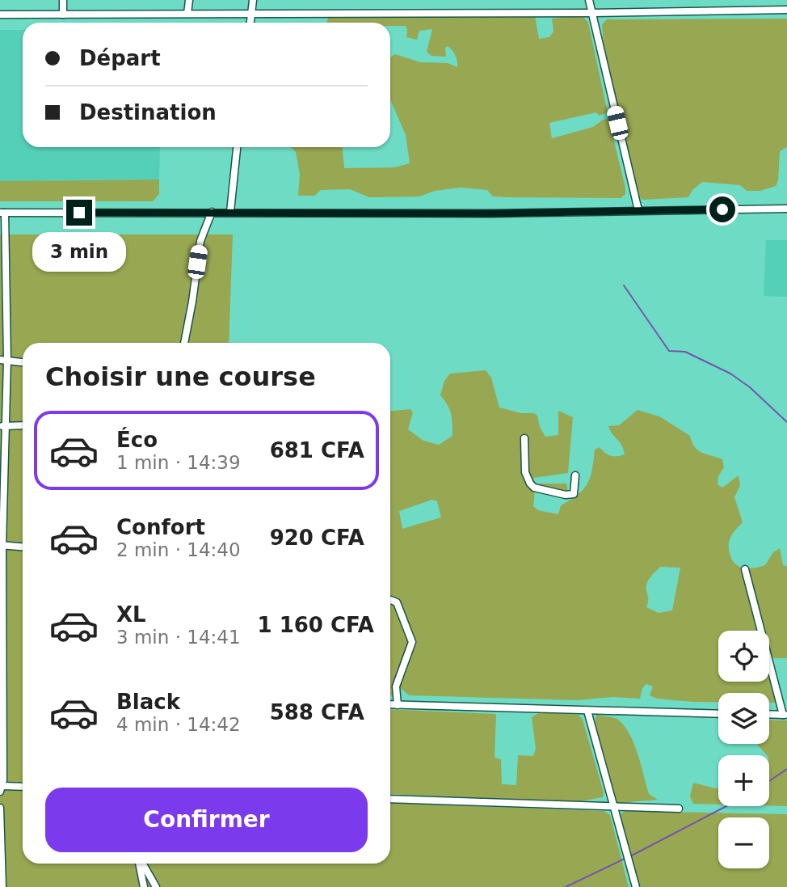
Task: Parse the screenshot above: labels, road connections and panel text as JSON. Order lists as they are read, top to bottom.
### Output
{
  "page": {
    "banner": ["Départ", "Destination"],
    "bubble": "3 min",
    "heading": "Choisir une course",
    "list": [
      {
        "name": "Éco",
        "note": "1 min · 14:39",
        "value": "681 CFA"
      },
      {
        "name": "Confort",
        "note": "2 min · 14:40",
        "value": "920 CFA"
      },
      {
        "name": "XL",
        "note": "3 min · 14:41",
        "value": "1 160 CFA"
      },
      {
        "name": "Black",
        "note": "4 min · 14:42",
        "value": "588 CFA"
      }
    ],
    "map_buttons": ["+", "−"],
    "buttons": "Confirmer"
  }
}
